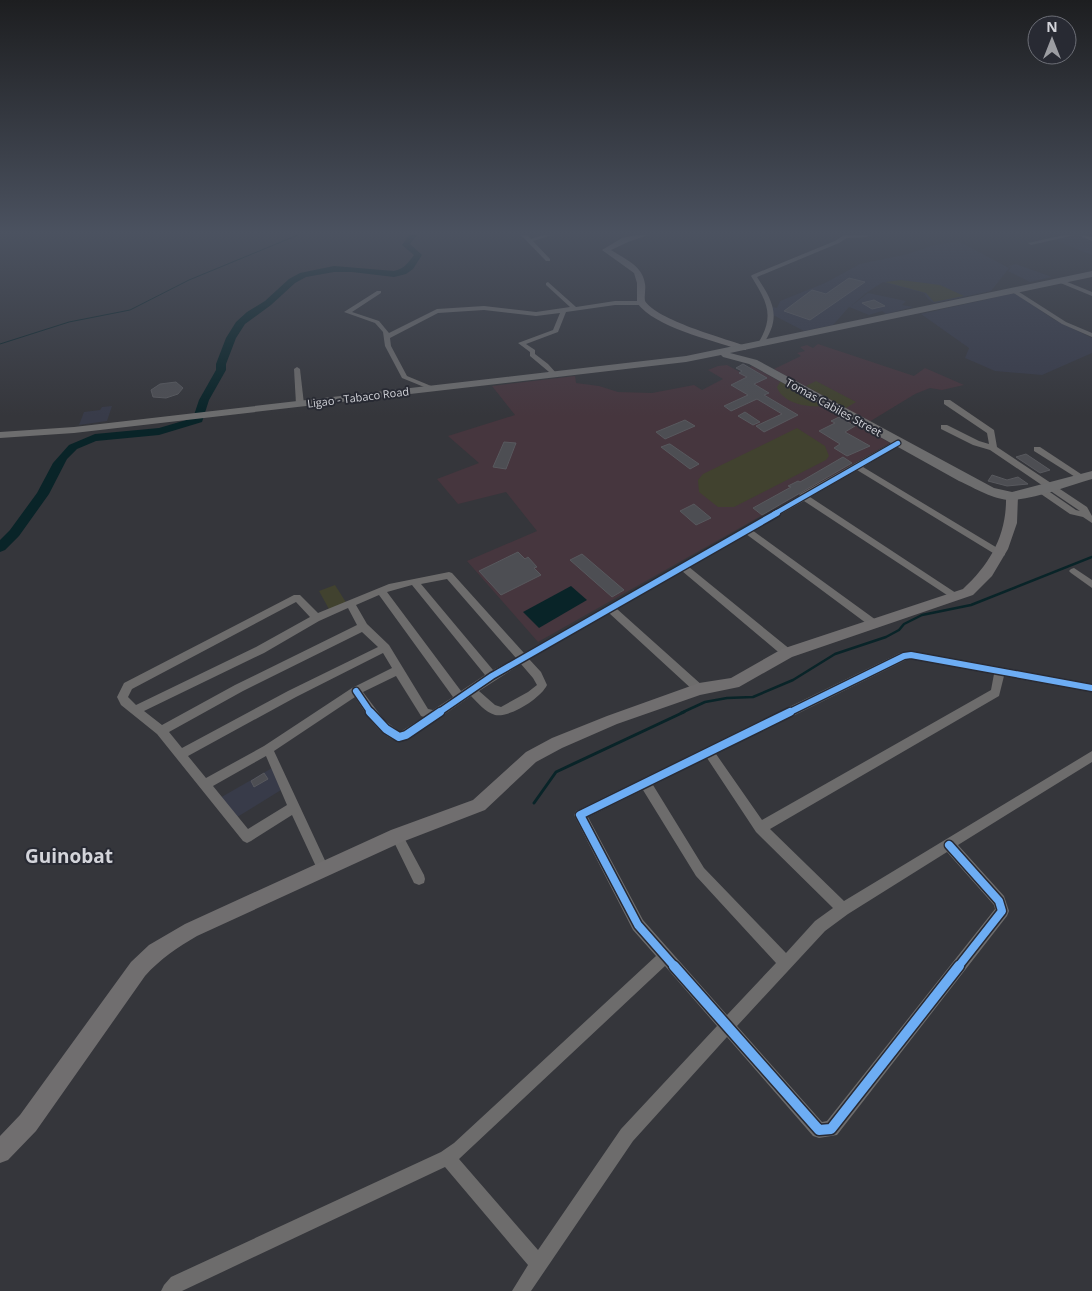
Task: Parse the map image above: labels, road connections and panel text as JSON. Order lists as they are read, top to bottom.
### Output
{
  "streets": {
    "main road": ["Ligao - Tabaco Road", "Tomas Cabiles Street"]
  },
  "crossings": [
    ["Ligao - Tabaco Road", "Tomas Cabiles Street"]
  ],
  "districts": ["Guinobat"],
  "north": "top"
}
